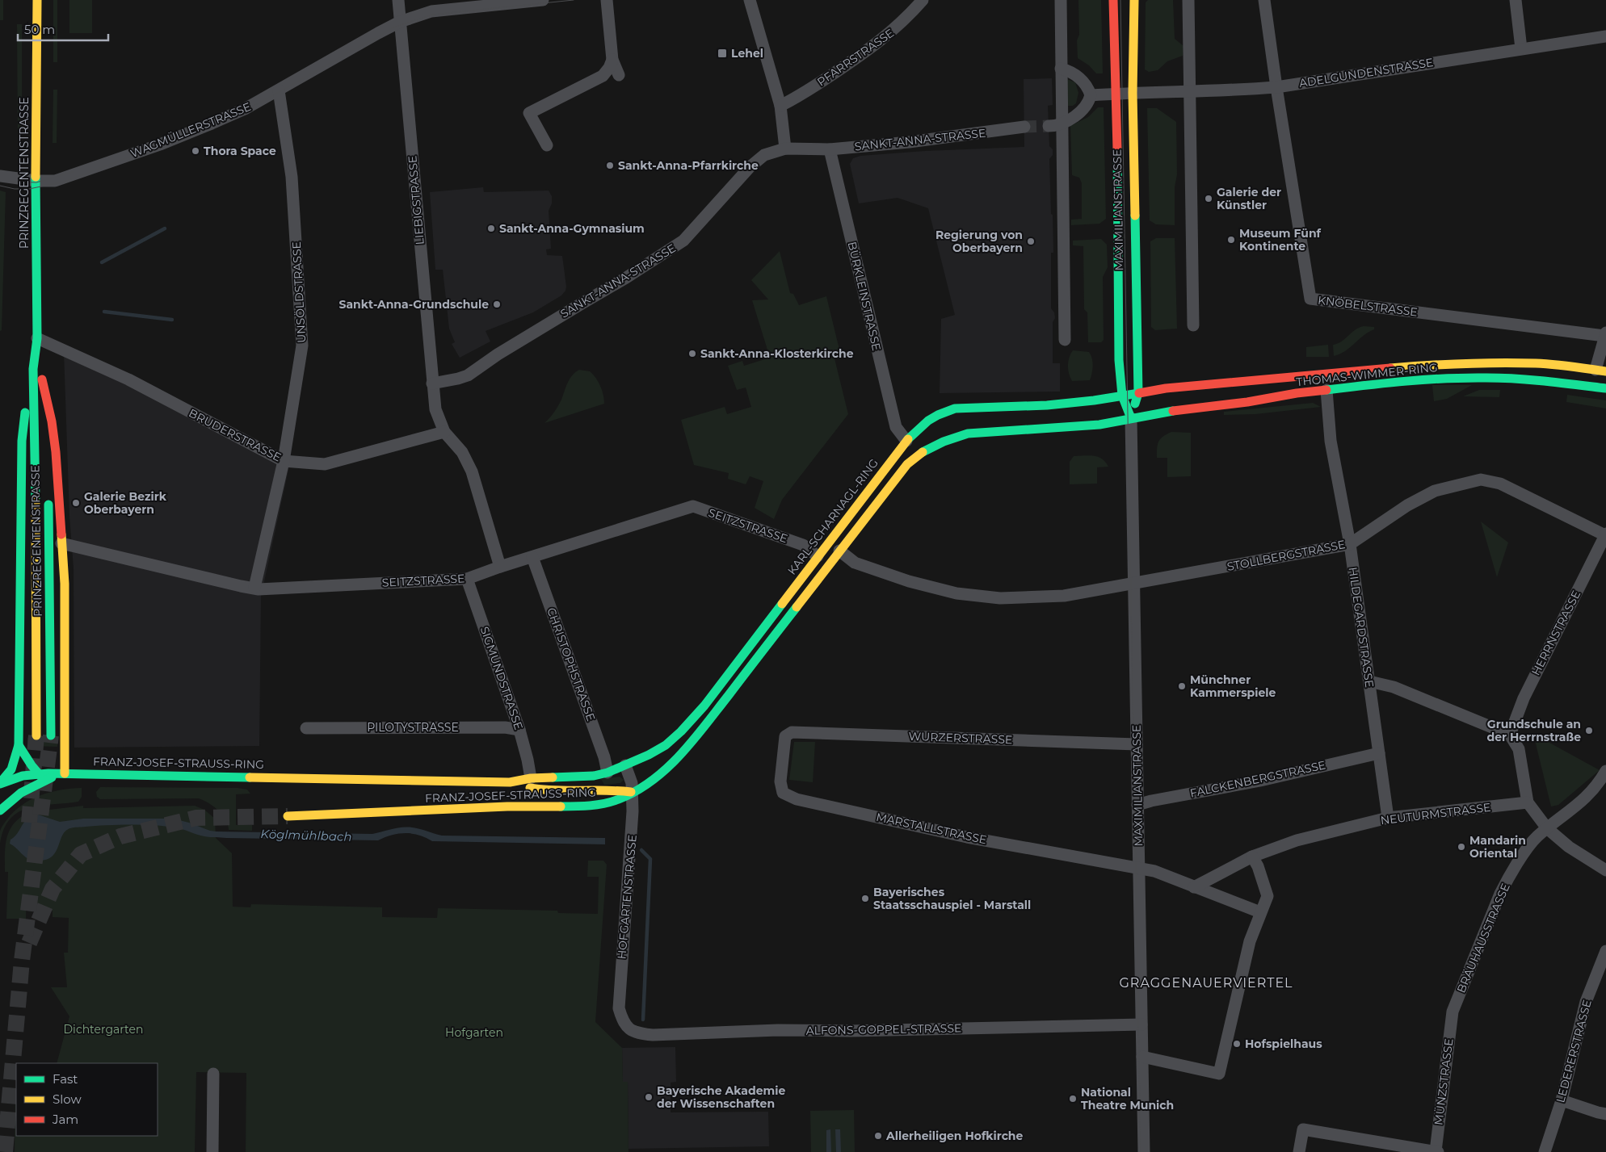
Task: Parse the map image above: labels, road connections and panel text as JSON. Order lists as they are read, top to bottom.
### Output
{
  "streets": {
    "main road": [
      "PRINZREGENTENSTRASSE",
      "MAXIMILIANSTRASSE",
      "THOMAS-WIMMER-RING",
      "KARL-SCHARNAGL-RING",
      "FRANZ-JOSEF-STRAUSS-RING"
    ],
    "street": [
      "PFARRSTRASSE",
      "ADELGUNDENSTRASSE",
      "WAGMÜLLERSTRASSE",
      "SANKT-ANNA-STRASSE",
      "LIEBIGSTRASSE",
      "UNSÖLDSTRASSE",
      "BÜRKLEINSTRASSE",
      "KNÖBELSTRASSE",
      "BRUDERSTRASSE",
      "SEITZSTRASSE",
      "STOLLBERGSTRASSE",
      "HILDEGARDSTRASSE",
      "HERRNSTRASSE",
      "CHRISTOPHSTRASSE",
      "SIGMUNDSTRASSE",
      "PILOTYSTRASSE",
      "WURZERSTRASSE",
      "FALCKENBERGSTRASSE",
      "NEUTURMSTRASSE",
      "MARSTALLSTRASSE",
      "HOFGARTENSTRASSE",
      "BRÄUHAUSSTRASSE",
      "ALFONS-GOPPEL-STRASSE",
      "LEDERERSTRASSE",
      "MÜNZSTRASSE"
    ]
  },
  "crossings": [
    ["ADELGUNDENSTRASSE", "MAXIMILIANSTRASSE"],
    ["ADELGUNDENSTRASSE", "KNÖBELSTRASSE"],
    ["WAGMÜLLERSTRASSE", "PRINZREGENTENSTRASSE"],
    ["WAGMÜLLERSTRASSE", "LIEBIGSTRASSE"],
    ["WAGMÜLLERSTRASSE", "UNSÖLDSTRASSE"],
    ["SANKT-ANNA-STRASSE", "LIEBIGSTRASSE"],
    ["SANKT-ANNA-STRASSE", "BÜRKLEINSTRASSE"],
    ["PRINZREGENTENSTRASSE", "BRUDERSTRASSE"],
    ["LIEBIGSTRASSE", "BRUDERSTRASSE"],
    ["MAXIMILIANSTRASSE", "THOMAS-WIMMER-RING"],
    ["MAXIMILIANSTRASSE", "KARL-SCHARNAGL-RING"],
    ["MAXIMILIANSTRASSE", "STOLLBERGSTRASSE"],
    ["MAXIMILIANSTRASSE", "WURZERSTRASSE"],
    ["MAXIMILIANSTRASSE", "FALCKENBERGSTRASSE"],
    ["MAXIMILIANSTRASSE", "MARSTALLSTRASSE"],
    ["MAXIMILIANSTRASSE", "ALFONS-GOPPEL-STRASSE"],
    ["UNSÖLDSTRASSE", "BRUDERSTRASSE"],
    ["UNSÖLDSTRASSE", "SEITZSTRASSE"],
    ["BÜRKLEINSTRASSE", "KARL-SCHARNAGL-RING"],
    ["THOMAS-WIMMER-RING", "KARL-SCHARNAGL-RING"],
    ["THOMAS-WIMMER-RING", "HILDEGARDSTRASSE"],
    ["KARL-SCHARNAGL-RING", "SEITZSTRASSE"],
    ["KARL-SCHARNAGL-RING", "CHRISTOPHSTRASSE"],
    ["KARL-SCHARNAGL-RING", "FRANZ-JOSEF-STRAUSS-RING"],
    ["KARL-SCHARNAGL-RING", "HOFGARTENSTRASSE"],
    ["SEITZSTRASSE", "CHRISTOPHSTRASSE"],
    ["SEITZSTRASSE", "SIGMUNDSTRASSE"],
    ["STOLLBERGSTRASSE", "HILDEGARDSTRASSE"],
    ["STOLLBERGSTRASSE", "HERRNSTRASSE"],
    ["HILDEGARDSTRASSE", "FALCKENBERGSTRASSE"],
    ["HILDEGARDSTRASSE", "NEUTURMSTRASSE"],
    ["CHRISTOPHSTRASSE", "FRANZ-JOSEF-STRAUSS-RING"],
    ["SIGMUNDSTRASSE", "PILOTYSTRASSE"],
    ["SIGMUNDSTRASSE", "FRANZ-JOSEF-STRAUSS-RING"],
    ["WURZERSTRASSE", "MARSTALLSTRASSE"],
    ["FRANZ-JOSEF-STRAUSS-RING", "HOFGARTENSTRASSE"],
    ["NEUTURMSTRASSE", "MARSTALLSTRASSE"],
    ["HOFGARTENSTRASSE", "ALFONS-GOPPEL-STRASSE"],
    ["BRÄUHAUSSTRASSE", "MÜNZSTRASSE"]
  ],
  "districts": ["GRAGGENAUERVIERTEL"],
  "water": ["Köglmühlbach"],
  "parks": ["Dichtergarten", "Hofgarten"],
  "places": {
    "transit": ["Lehel"],
    "other": [
      "Thora Space",
      "Sankt-Anna-Pfarrkirche",
      "Galerie der Künstler",
      "Sankt-Anna-Gymnasium",
      "Museum Fünf Kontinente",
      "Regierung von Oberbayern",
      "Sankt-Anna-Grundschule",
      "Sankt-Anna-Klosterkirche",
      "Galerie Bezirk Oberbayern",
      "Münchner Kammerspiele",
      "Grundschule an der Herrnstraße",
      "Mandarin Oriental",
      "Bayerisches Staatsschauspiel - Marstall",
      "Hofspielhaus",
      "Bayerische Akademie der Wissenschaften",
      "National Theatre Munich",
      "Allerheiligen Hofkirche"
    ]
  },
  "legend": ["Fast", "Slow", "Jam"],
  "scale_bar": "50 m"
}
